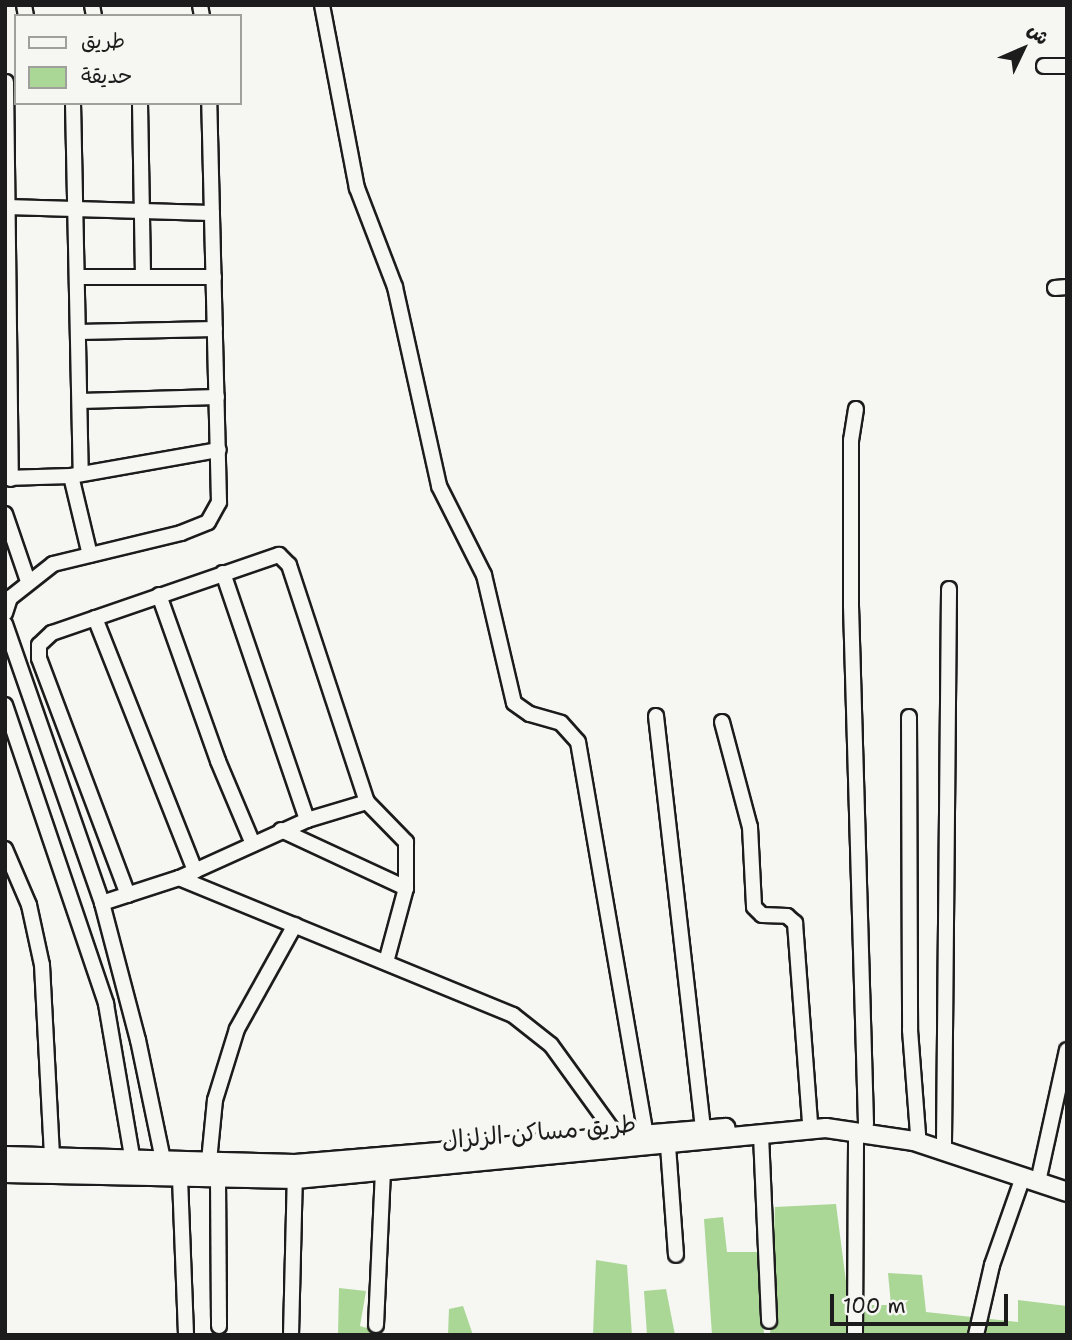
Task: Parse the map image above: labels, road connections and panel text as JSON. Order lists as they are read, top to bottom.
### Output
{
  "streets": {
    "street": ["طريق مساكن الزلزال"]
  },
  "legend": ["طريق", "حديقة"],
  "scale_bar": "100 m",
  "north": "top right"
}
